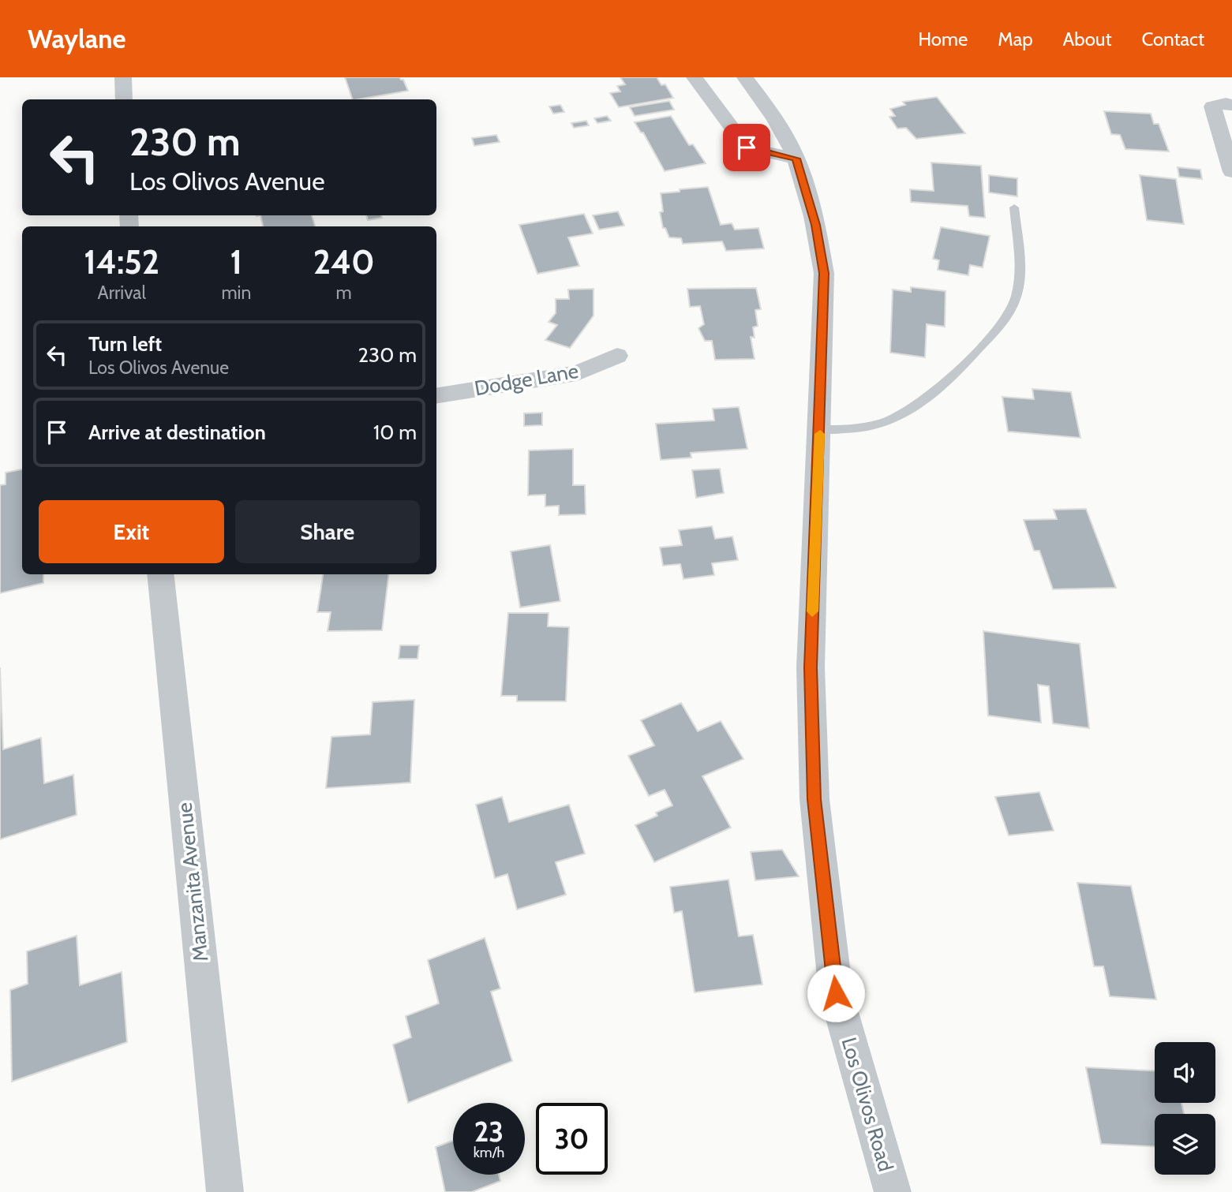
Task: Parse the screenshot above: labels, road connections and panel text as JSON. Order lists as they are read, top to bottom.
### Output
{
  "streets": {
    "street": ["Dodge Lane", "Manzanita Avenue", "Los Olivos Road"]
  },
  "page": {
    "header": "Waylane",
    "nav": [
      "Home",
      "Map",
      "About",
      "Contact"
    ],
    "turn": ["230 m", "Los Olivos Avenue"],
    "eta": [
      "14:52",
      "Arrival",
      "1",
      "min",
      "240",
      "m"
    ],
    "list": [
      {
        "name": "Turn left",
        "note": "Los Olivos Avenue",
        "value": "230 m"
      },
      {
        "name": "Arrive at destination",
        "value": "10 m"
      }
    ],
    "buttons": ["Exit", "Share"],
    "speed": "23 km/h",
    "limit": "30"
  }
}
